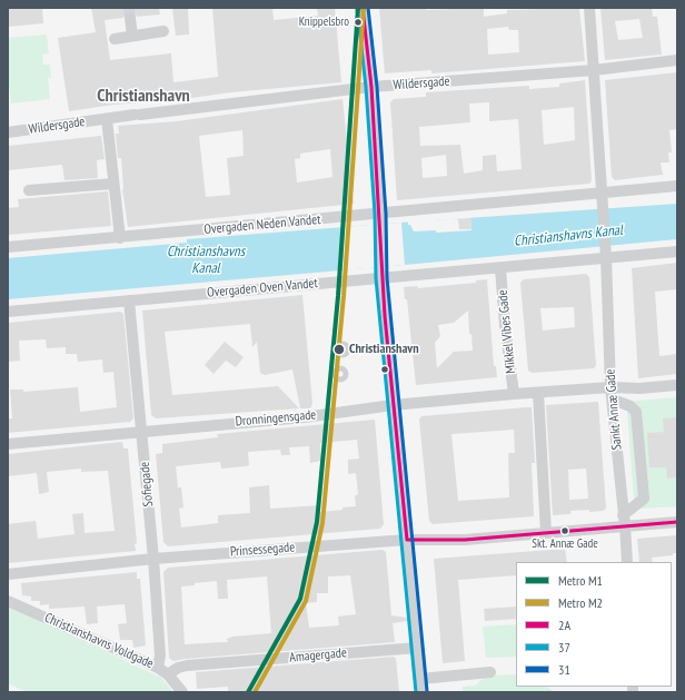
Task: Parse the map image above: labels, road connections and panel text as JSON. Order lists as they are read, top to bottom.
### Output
{
  "streets": {
    "street": [
      "Wildersgade",
      "Overgaden Neden Vandet",
      "Overgaden Oven Vandet",
      "Mikkel Vibes Gade",
      "Sankt Annæ Gade",
      "Dronningensgade",
      "Sofiegade",
      "Prinsessegade",
      "Christianshavns Voldgade",
      "Amagergade"
    ]
  },
  "crossings": [
    ["Overgaden Neden Vandet", "Sankt Annæ Gade"],
    ["Overgaden Oven Vandet", "Mikkel Vibes Gade"],
    ["Overgaden Oven Vandet", "Sankt Annæ Gade"],
    ["Overgaden Oven Vandet", "Sofiegade"],
    ["Mikkel Vibes Gade", "Dronningensgade"],
    ["Sankt Annæ Gade", "Dronningensgade"],
    ["Sankt Annæ Gade", "Prinsessegade"],
    ["Dronningensgade", "Sofiegade"],
    ["Sofiegade", "Prinsessegade"],
    ["Sofiegade", "Christianshavns Voldgade"],
    ["Sofiegade", "Amagergade"],
    ["Christianshavns Voldgade", "Amagergade"]
  ],
  "districts": ["Christianshavn"],
  "water": ["Christianshavns Kanal"],
  "places": ["Knippelsbro", "Christianshavn", "Skt. Annæ Gade"],
  "lines": [
    "metro line M1",
    "metro line M2",
    "transit line 2A",
    "transit line 31",
    "transit line 37"
  ],
  "legend": [
    "Metro M1",
    "Metro M2",
    "2A",
    "37",
    "31"
  ]
}
